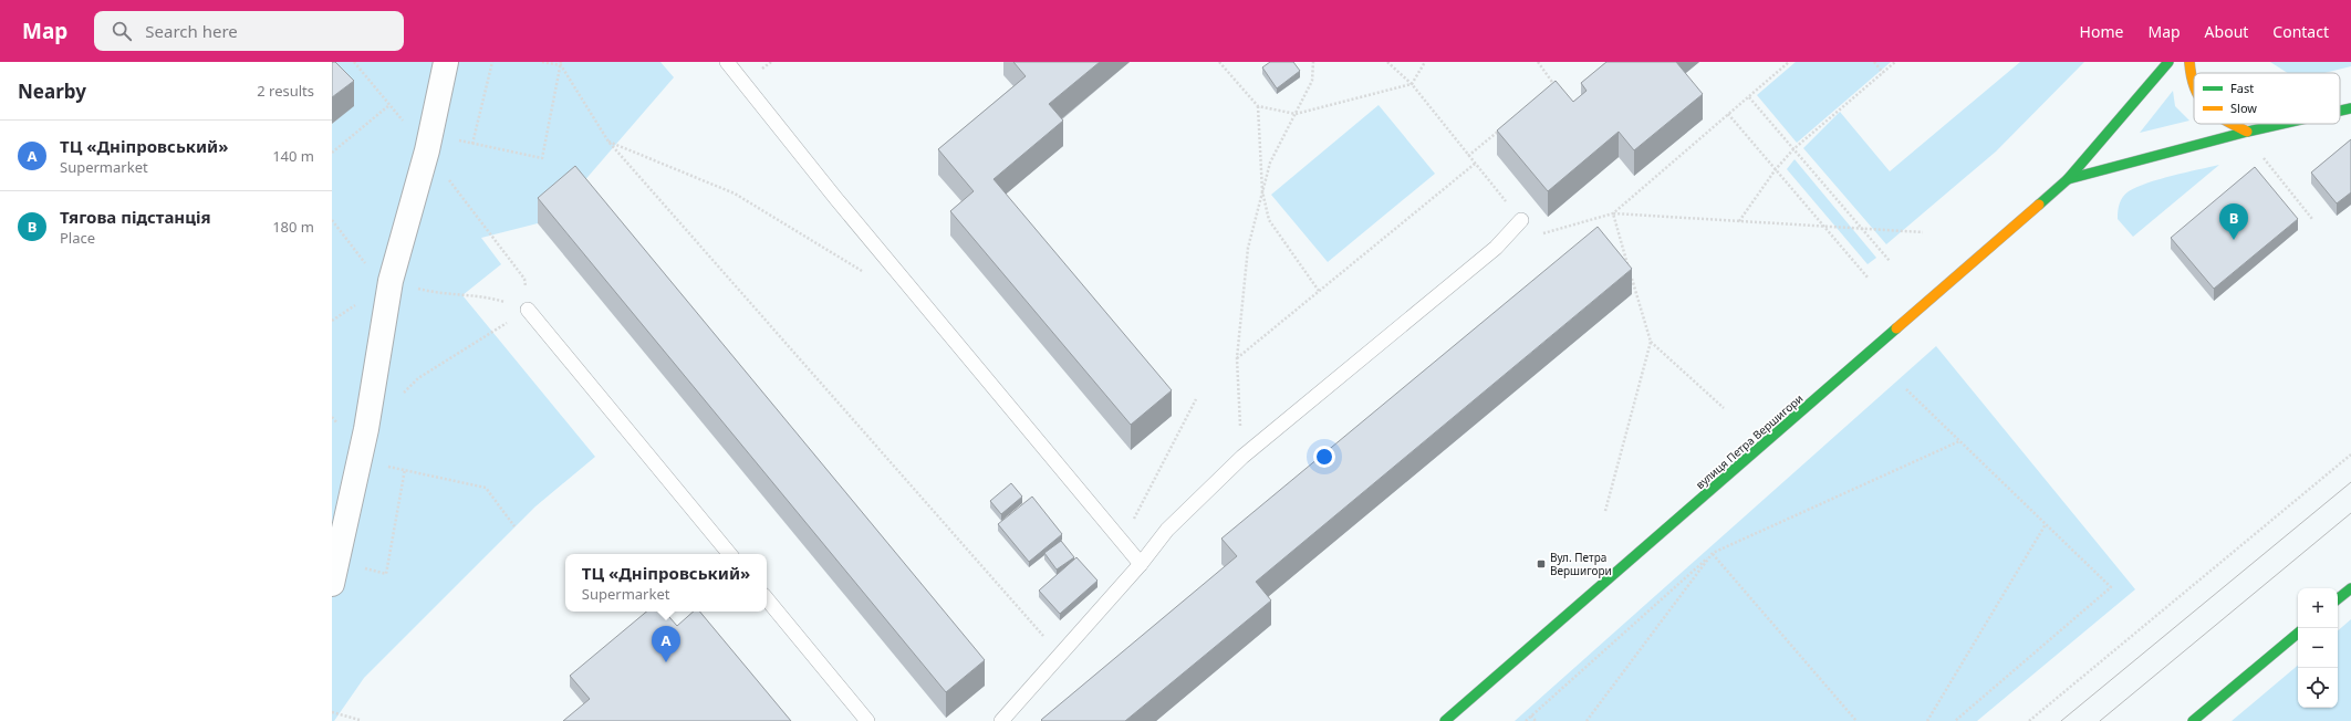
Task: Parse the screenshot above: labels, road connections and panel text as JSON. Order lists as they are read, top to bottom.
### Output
{
  "streets": {
    "main road": ["вулиця Петра Вершигори"]
  },
  "places": {
    "transit": ["Вул. Петра Вершигори"]
  },
  "legend": ["Fast", "Slow"],
  "page": {
    "header": "Map",
    "search": "Search here",
    "nav": [
      "Home",
      "Map",
      "About",
      "Contact"
    ],
    "heading": ["Nearby", "2 results"],
    "list": [
      {
        "mark": "A",
        "name": "ТЦ «Дніпровський»",
        "note": "Supermarket",
        "value": "140 m"
      },
      {
        "mark": "B",
        "name": "Тягова пiдстанцiя",
        "note": "Place",
        "value": "180 m"
      }
    ],
    "pins": ["B", "A"],
    "popup": ["ТЦ «Дніпровський»", "Supermarket"],
    "map_buttons": ["+", "−"]
  }
}
